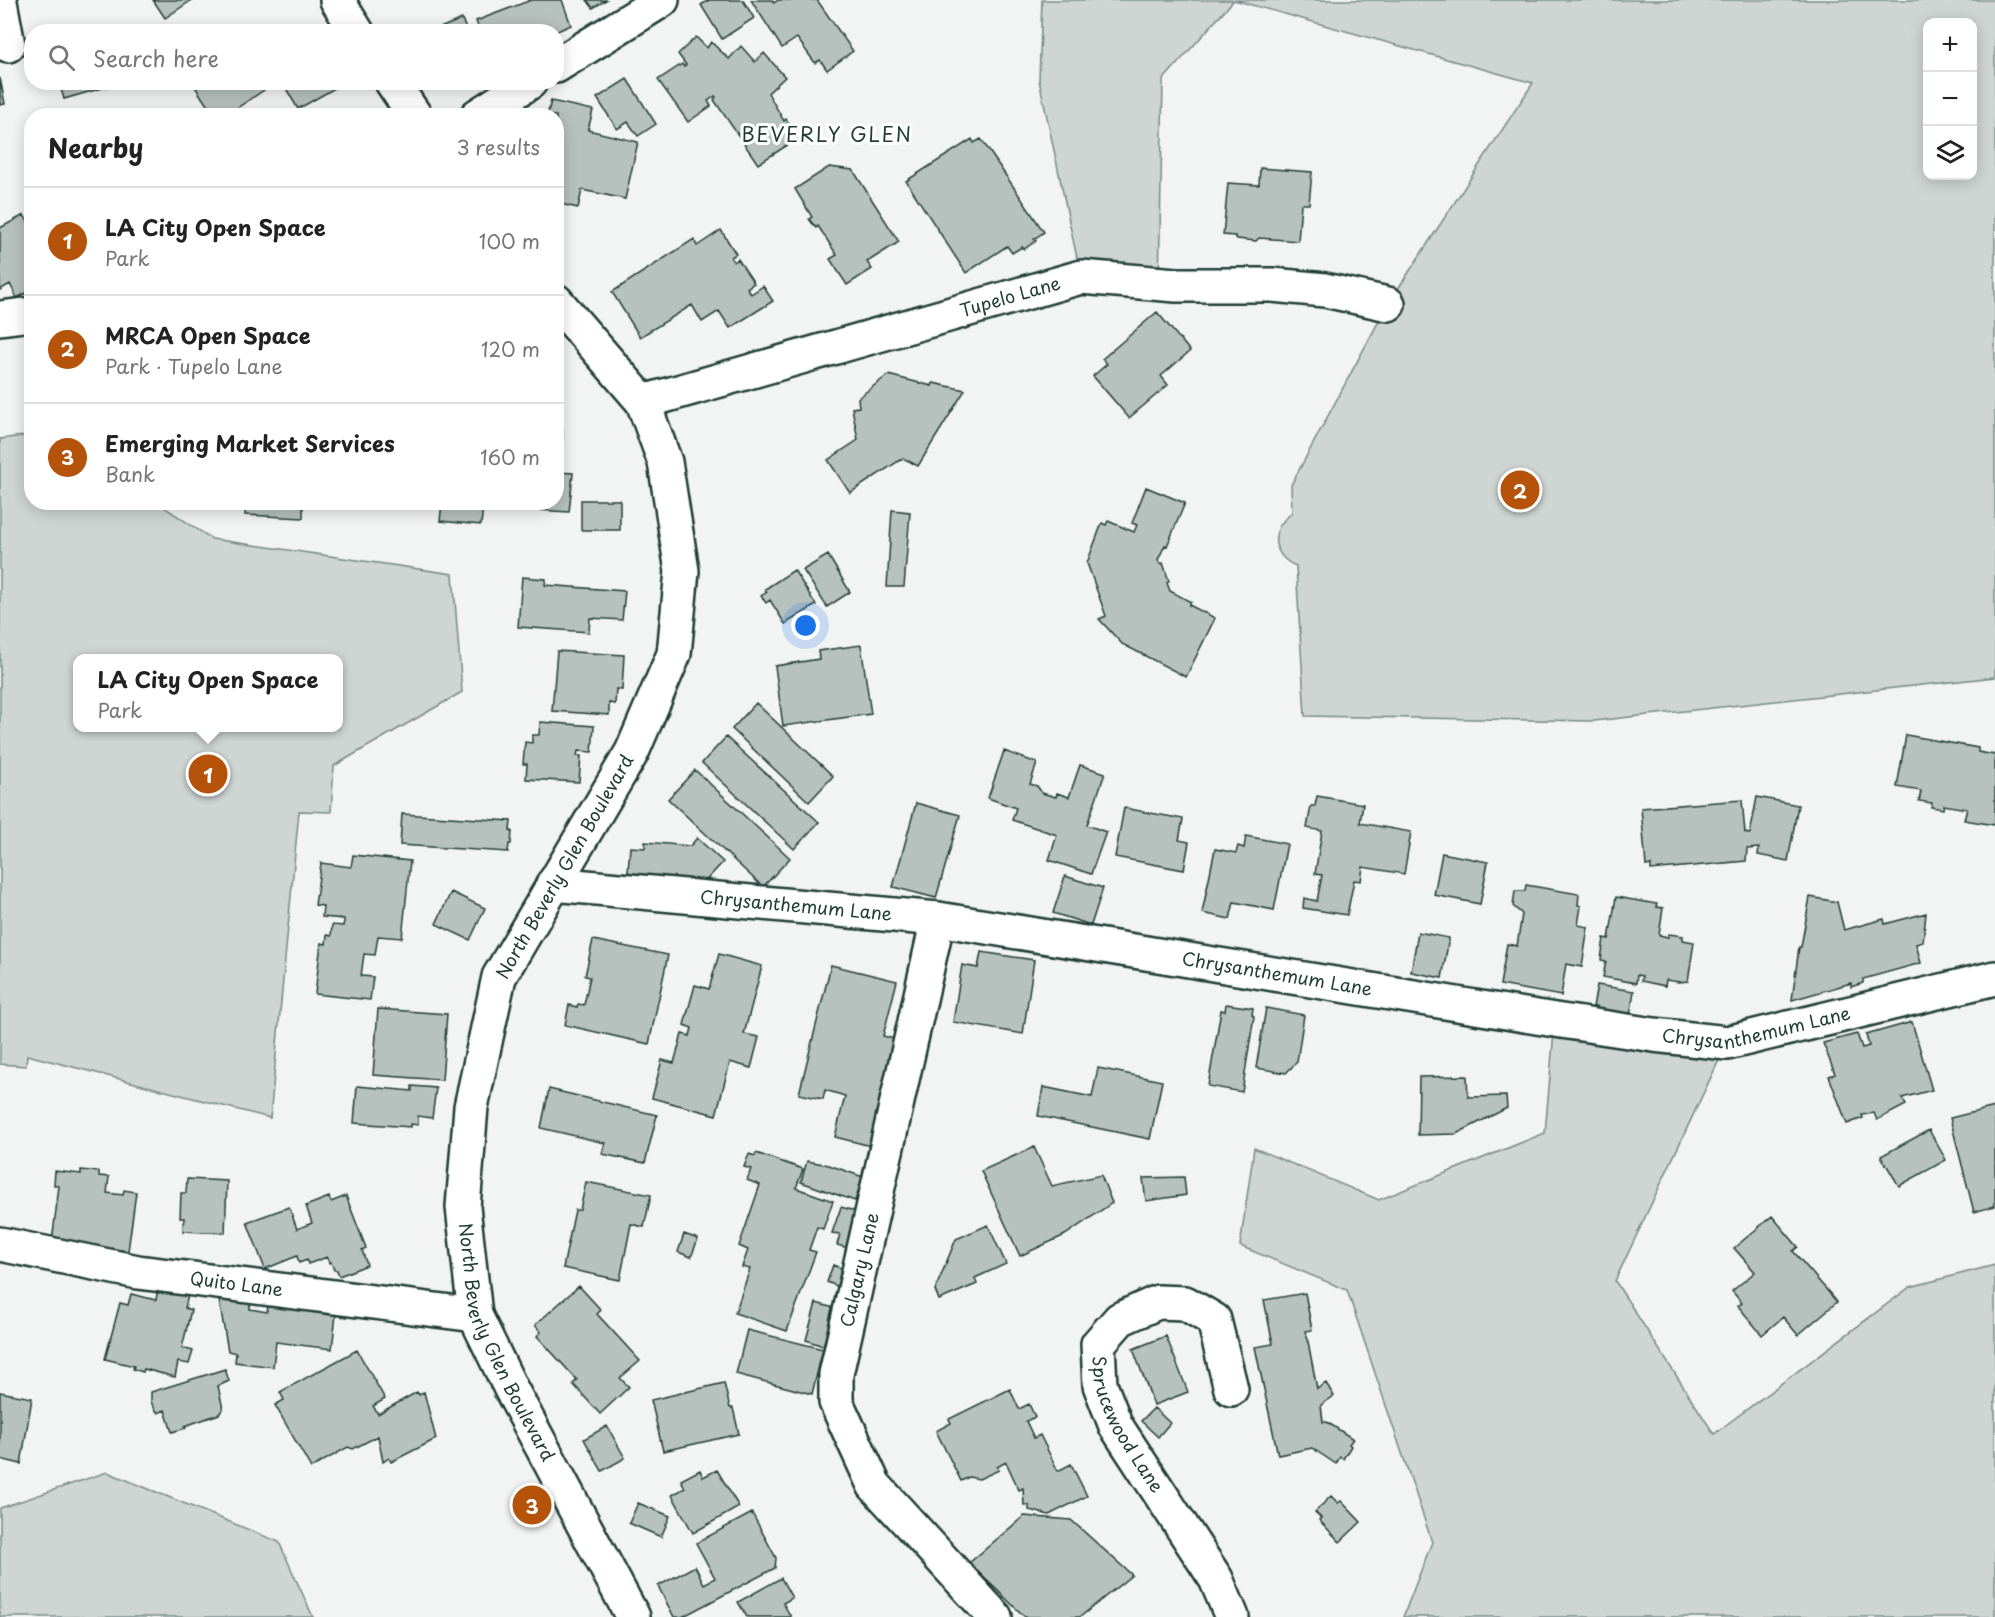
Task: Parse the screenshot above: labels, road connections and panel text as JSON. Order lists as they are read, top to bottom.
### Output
{
  "streets": {
    "street": [
      "Tupelo Lane",
      "North Beverly Glen Boulevard",
      "Chrysanthemum Lane",
      "Calgary Lane",
      "Quito Lane",
      "Sprucewood Lane"
    ]
  },
  "crossings": [
    ["Tupelo Lane", "North Beverly Glen Boulevard"],
    ["North Beverly Glen Boulevard", "Chrysanthemum Lane"],
    ["North Beverly Glen Boulevard", "Quito Lane"],
    ["Chrysanthemum Lane", "Calgary Lane"]
  ],
  "districts": ["BEVERLY GLEN"],
  "page": {
    "map_buttons": ["+", "−"],
    "search": "Search here",
    "heading": ["Nearby", "3 results"],
    "list": [
      {
        "mark": "1",
        "name": "LA City Open Space",
        "note": "Park",
        "value": "100 m"
      },
      {
        "mark": "2",
        "name": "MRCA Open Space",
        "note": "Park · Tupelo Lane",
        "value": "120 m"
      },
      {
        "mark": "3",
        "name": "Emerging Market Services",
        "note": "Bank",
        "value": "160 m"
      }
    ],
    "pins": ["2", "1", "3"],
    "popup": ["LA City Open Space", "Park"]
  }
}
